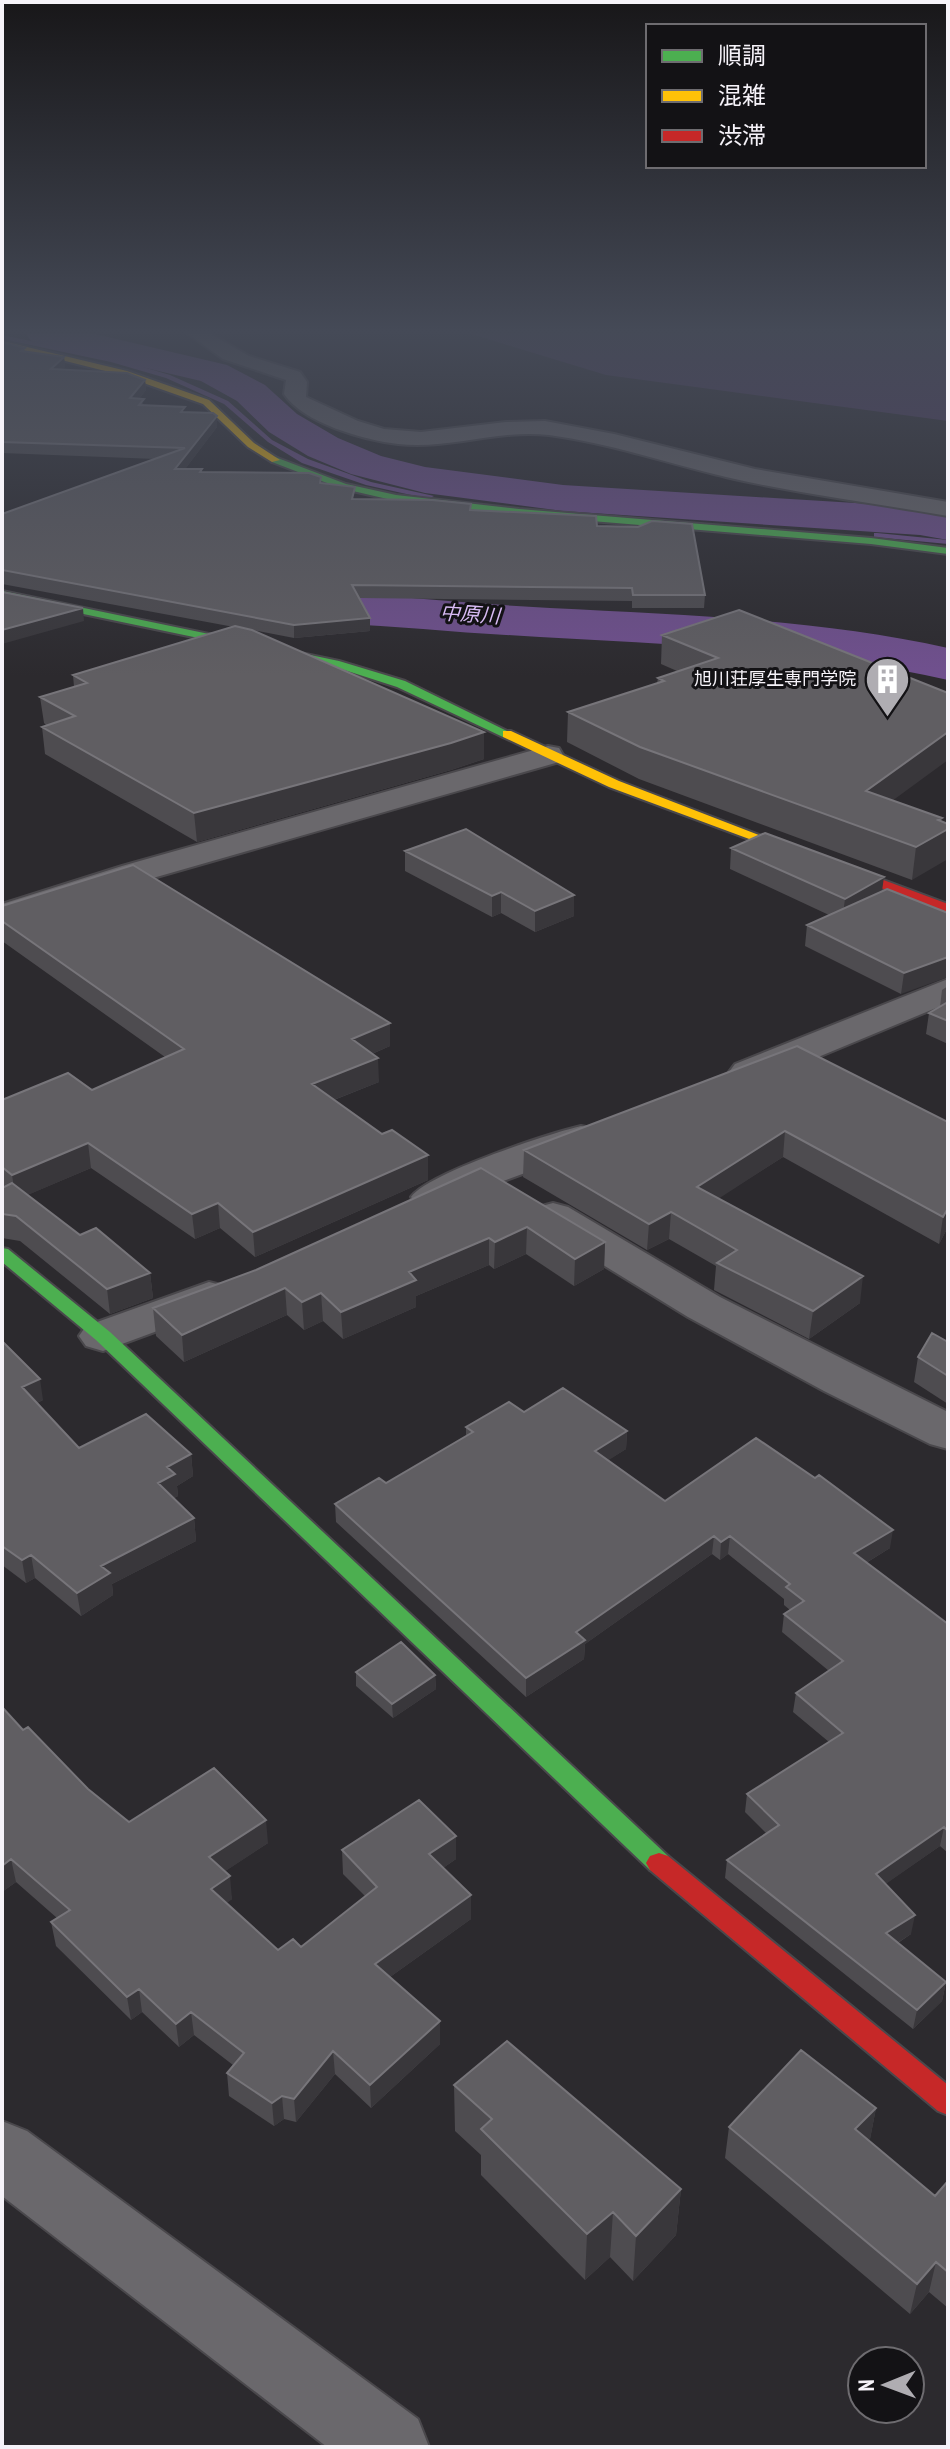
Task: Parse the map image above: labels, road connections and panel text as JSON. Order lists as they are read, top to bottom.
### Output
{
  "water": ["中原川"],
  "places": {
    "building": ["旭川荘厚生専門学院"]
  },
  "legend": ["順調", "混雑", "渋滞"],
  "north": "left"
}
